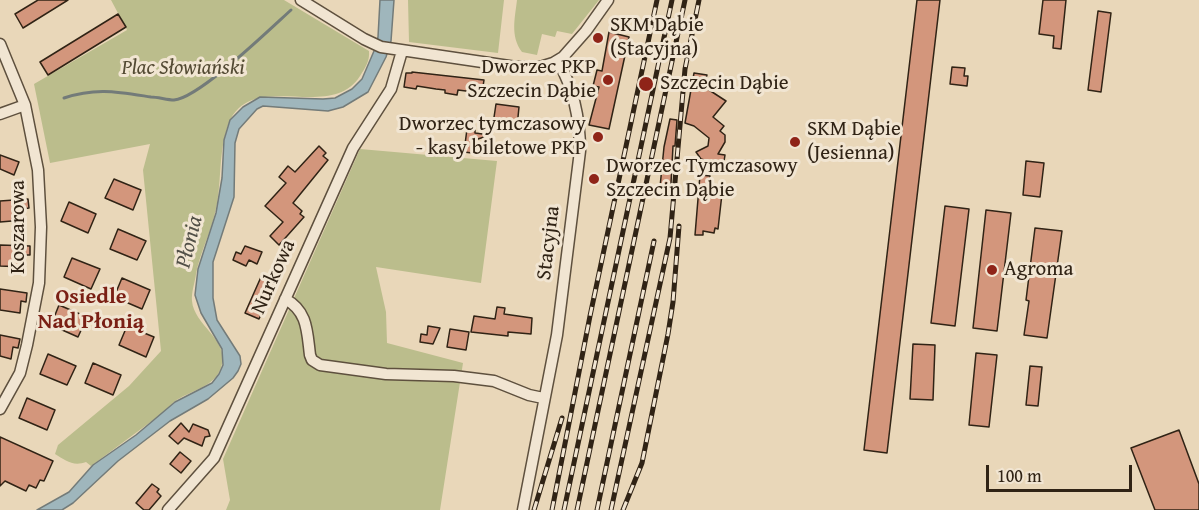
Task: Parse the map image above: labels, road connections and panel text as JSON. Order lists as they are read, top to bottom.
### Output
{
  "streets": {
    "street": ["Koszarowa", "Stacyjna", "Nurkowa"]
  },
  "districts": ["Osiedle Nad Płonią"],
  "water": ["Płonia"],
  "parks": ["Plac Słowiański"],
  "places": [
    "SKM Dąbie (Stacyjna)",
    "Dworzec PKP Szczecin Dąbie",
    "Szczecin Dąbie",
    "Dworzec tymczasowy - kasy biletowe PKP",
    "SKM Dąbie (Jesienna)",
    "Dworzec Tymczasowy Szczecin Dąbie",
    "Agroma"
  ],
  "scale_bar": "100 m"
}
